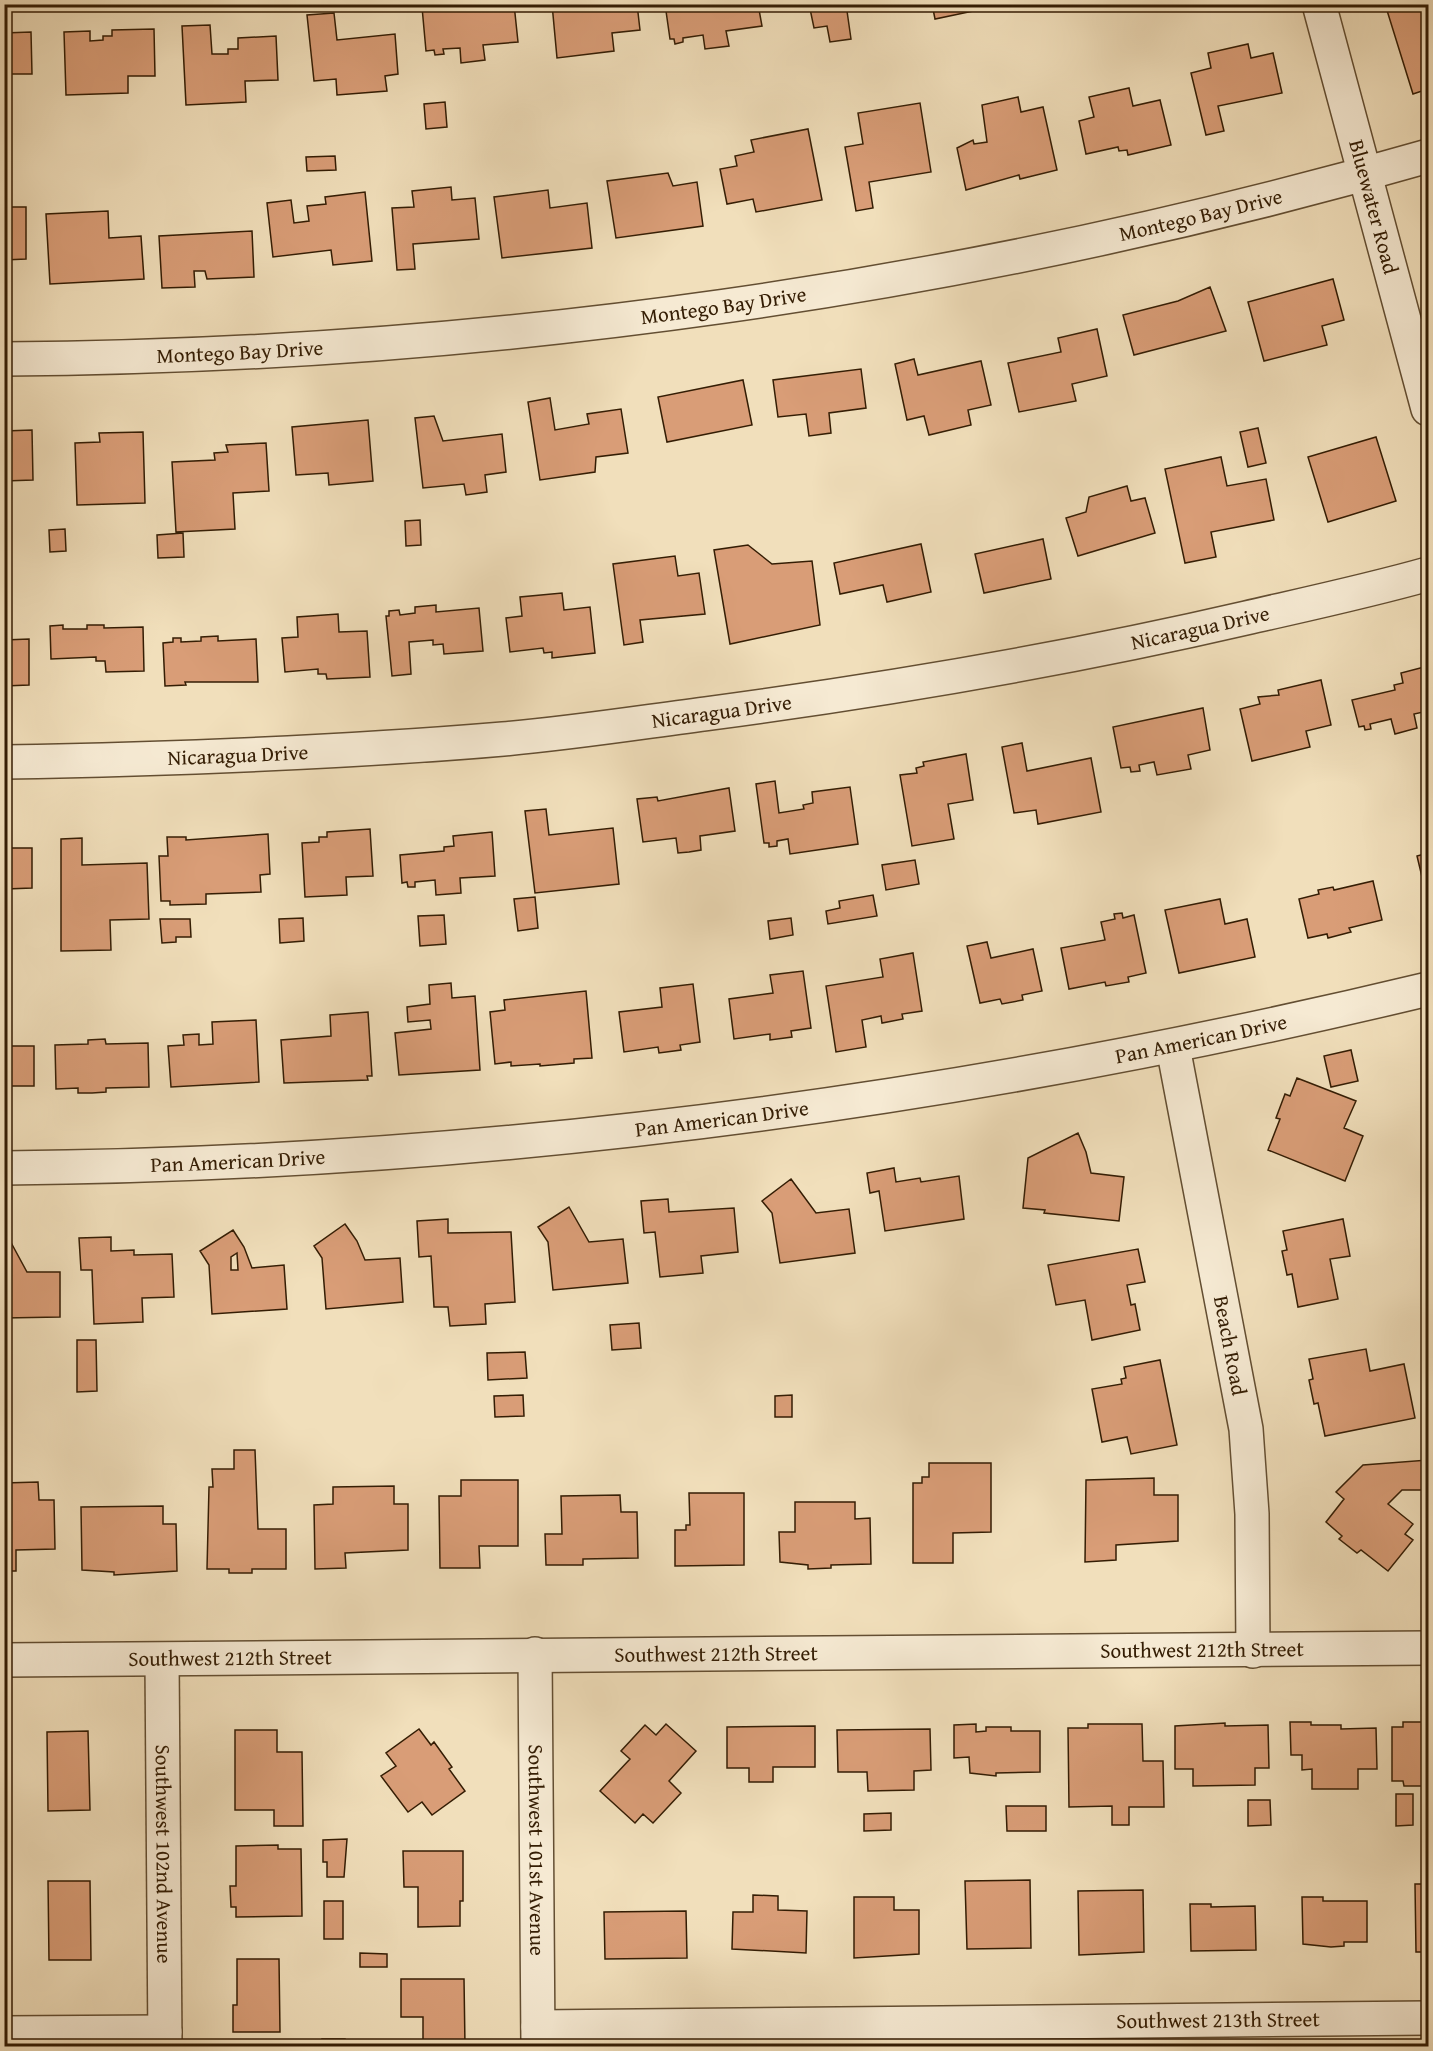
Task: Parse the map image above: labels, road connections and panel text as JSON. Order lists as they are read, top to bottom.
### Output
{
  "streets": {
    "street": [
      "Bluewater Road",
      "Montego Bay Drive",
      "Nicaragua Drive",
      "Pan American Drive",
      "Beach Road",
      "Southwest 212th Street",
      "Southwest 101st Avenue",
      "Southwest 102nd Avenue",
      "Southwest 213th Street"
    ]
  },
  "crossings": [
    ["Bluewater Road", "Montego Bay Drive"],
    ["Pan American Drive", "Beach Road"],
    ["Beach Road", "Southwest 212th Street"],
    ["Southwest 212th Street", "Southwest 101st Avenue"],
    ["Southwest 212th Street", "Southwest 102nd Avenue"],
    ["Southwest 101st Avenue", "Southwest 213th Street"]
  ]
}
